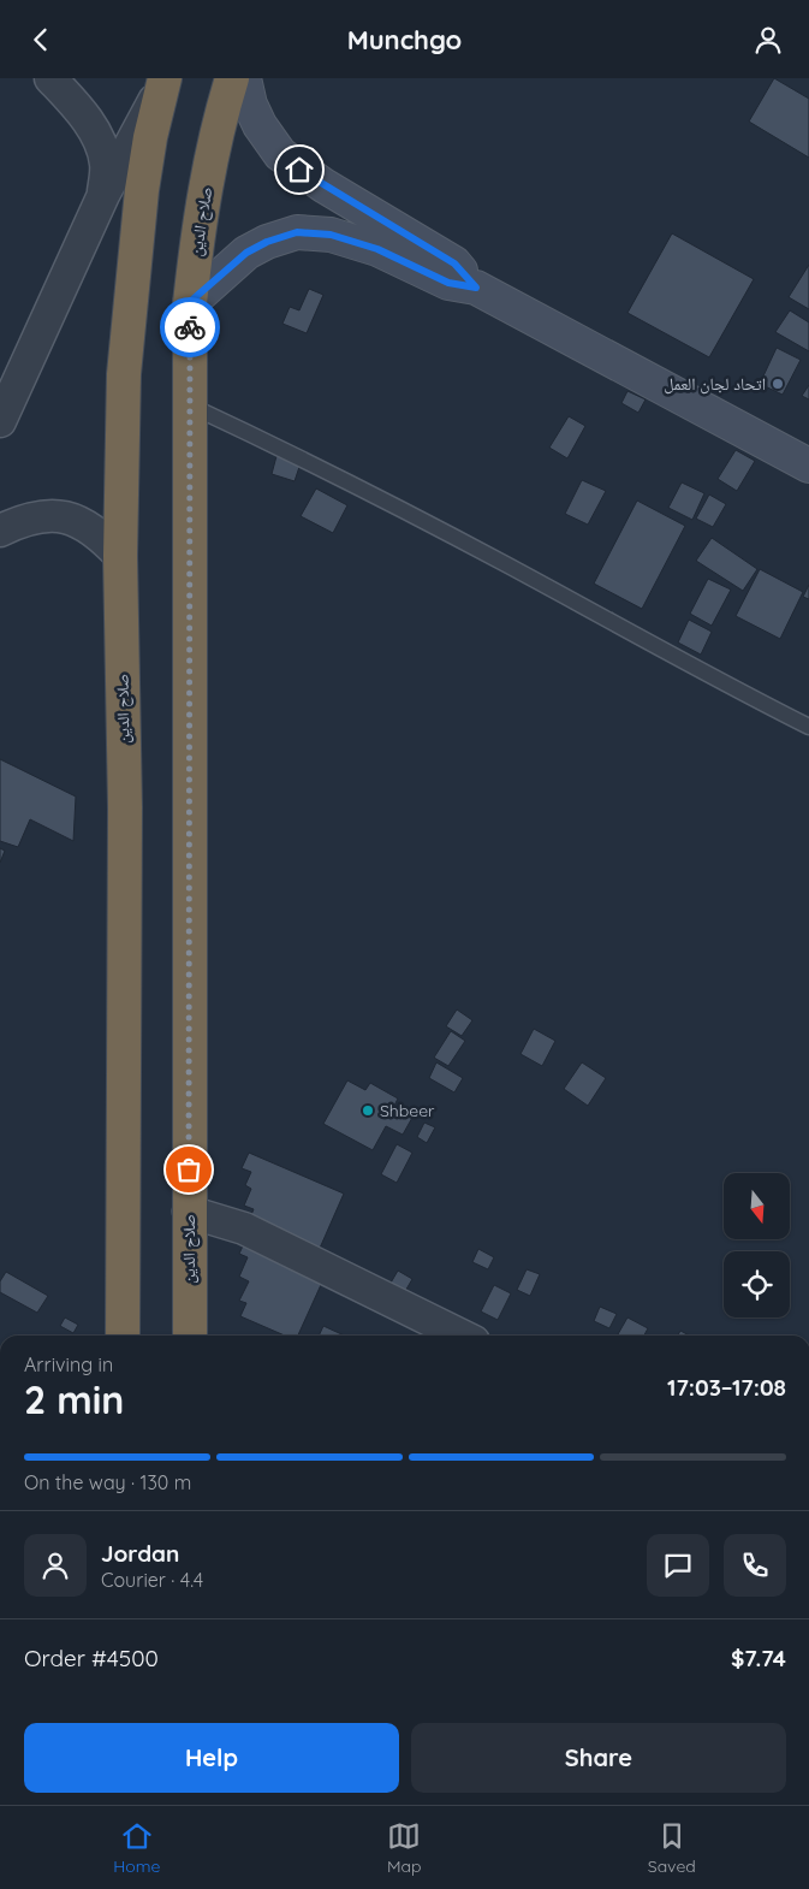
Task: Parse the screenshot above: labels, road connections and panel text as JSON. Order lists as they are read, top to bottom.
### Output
{
  "streets": {
    "highway": ["صلاح الدين"]
  },
  "places": ["اتحاد لجان العمل", "Shbeer"],
  "north": "bottom",
  "page": {
    "header": "Munchgo",
    "heading": ["2 min", "Arriving in", "17:03–17:08"],
    "panel": [
      "Jordan",
      "Courier · 4.4",
      "Order #4500",
      "$7.74"
    ],
    "bar": "On the way · 130 m",
    "buttons": ["Help", "Share"],
    "tabs": ["Home", "Map", "Saved"]
  }
}
